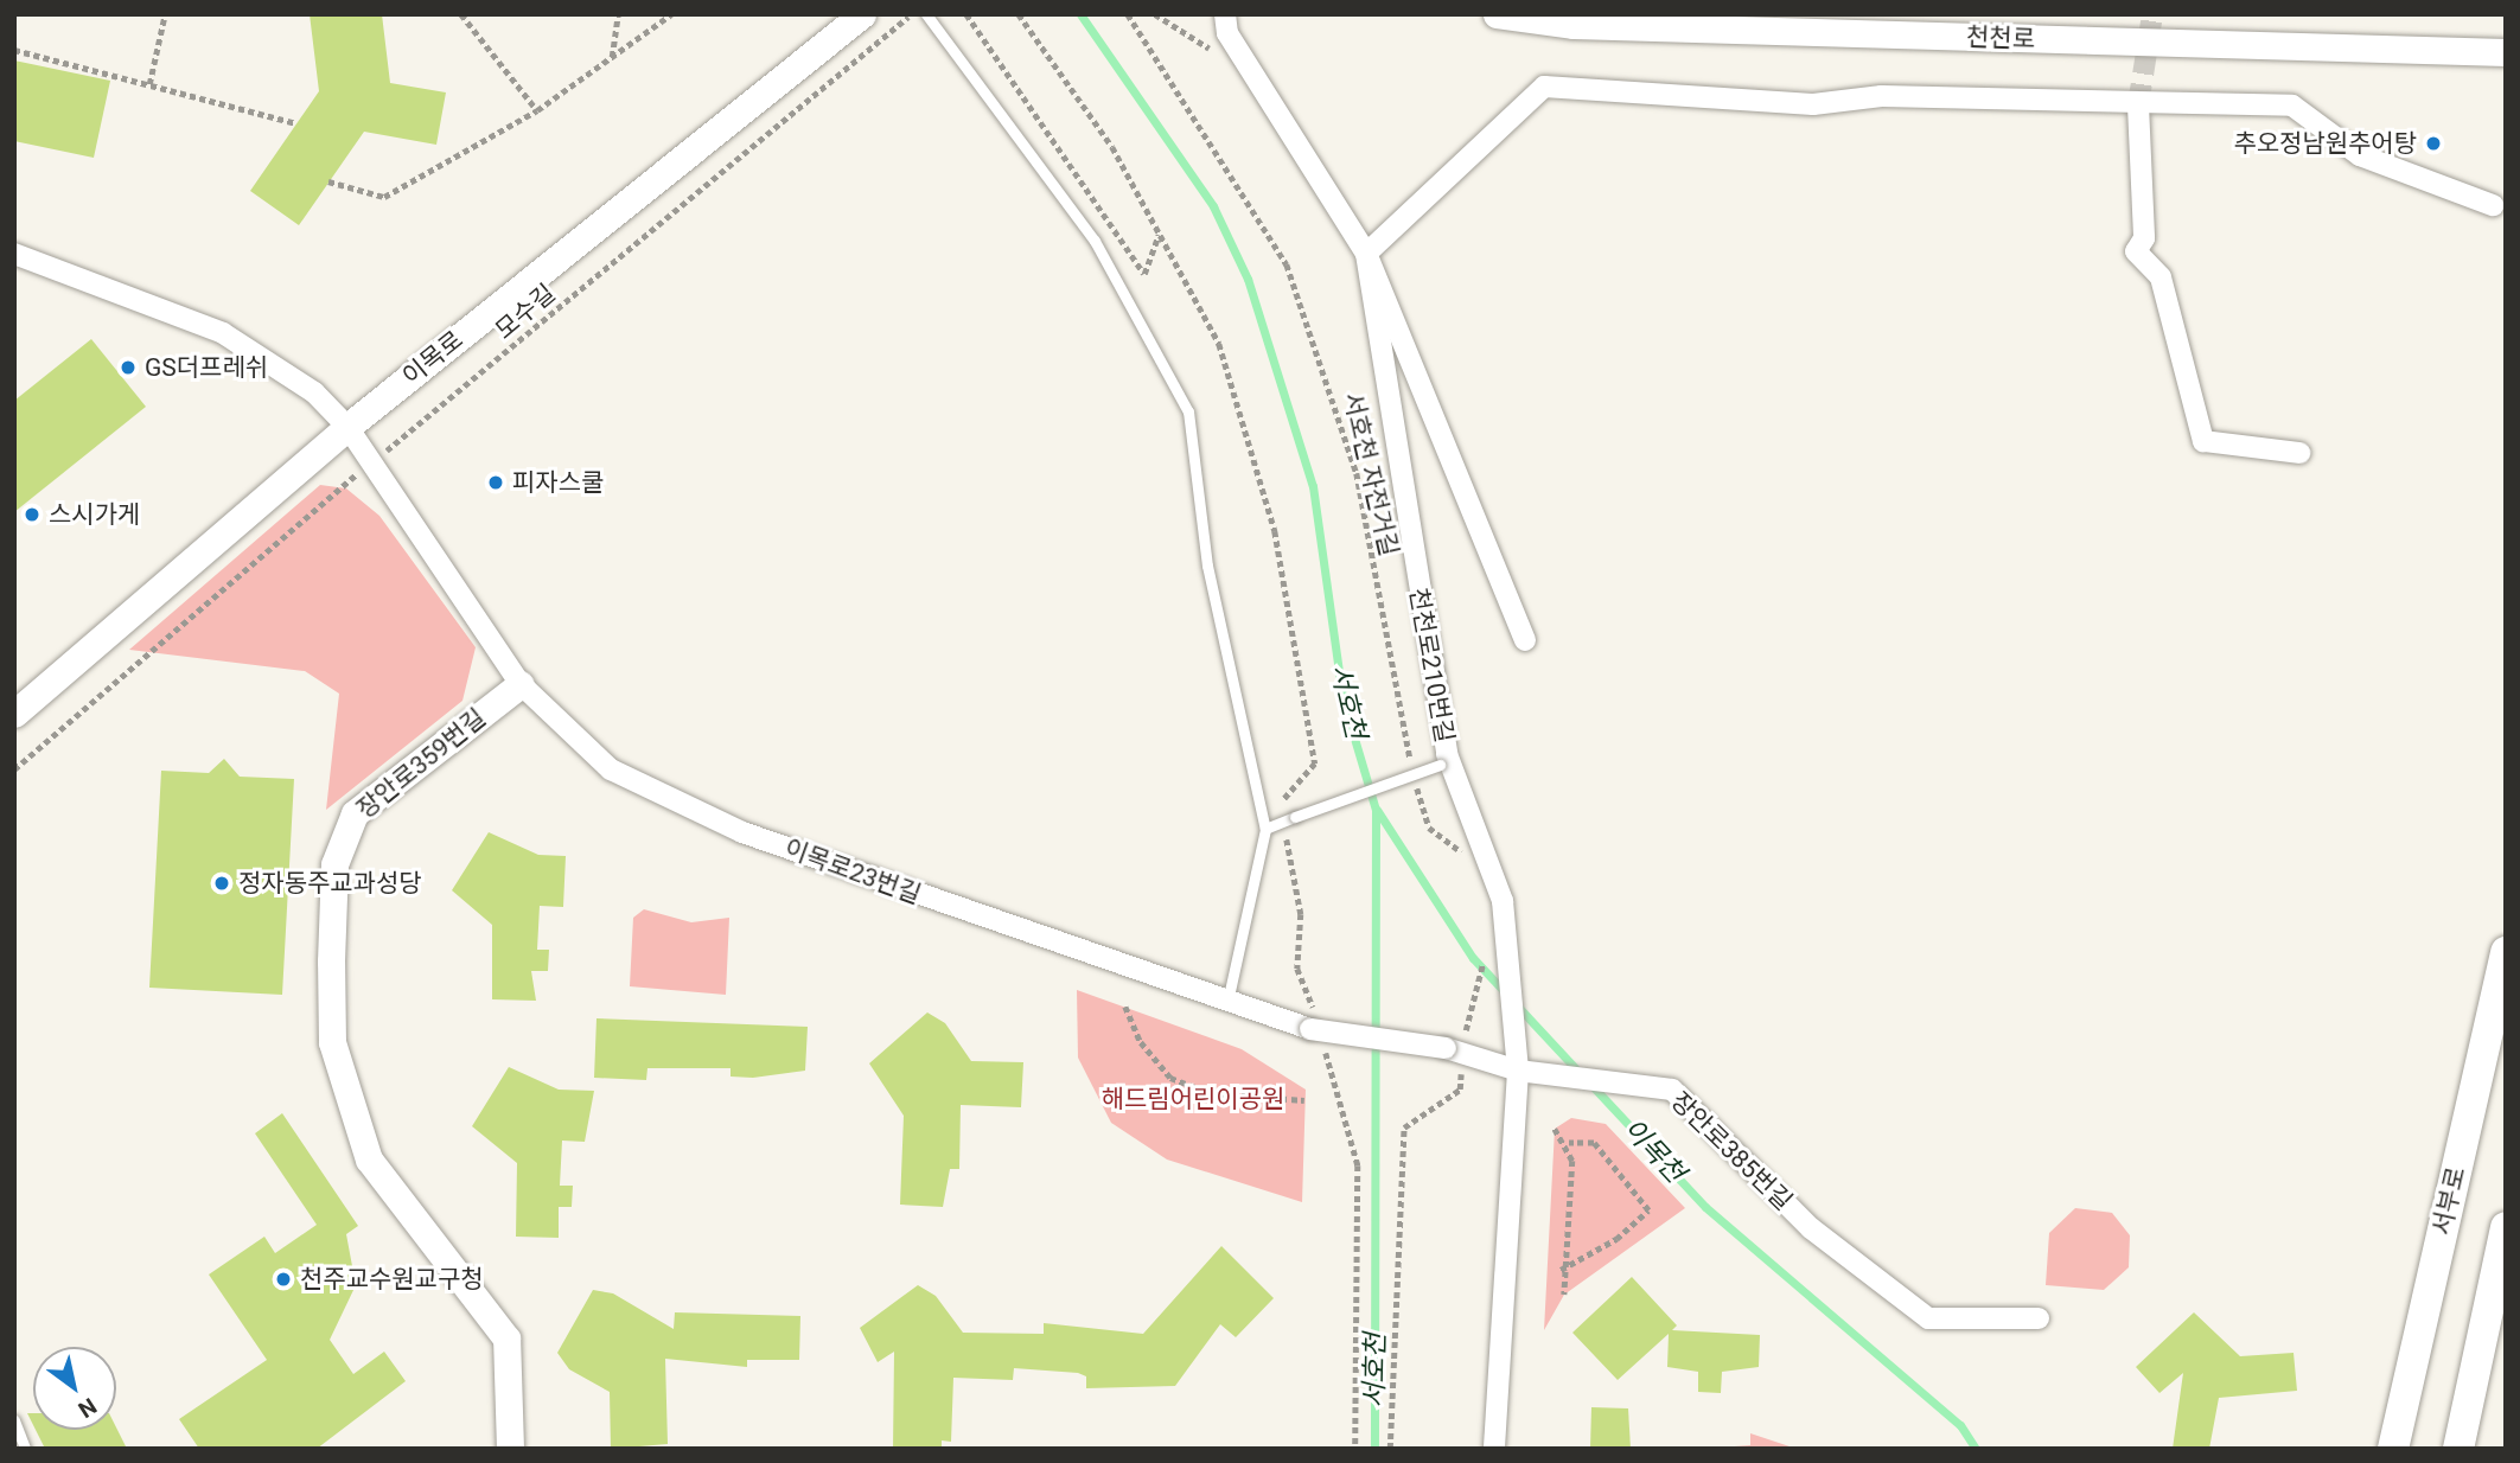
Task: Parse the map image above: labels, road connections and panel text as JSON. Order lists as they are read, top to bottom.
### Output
{
  "streets": {
    "main road": ["서부로"],
    "street": [
      "천천로",
      "이목로",
      "천천로210번길",
      "장안로359번길",
      "이목로23번길",
      "장안로385번길"
    ],
    "path": ["모수길", "서호천 자전거길"]
  },
  "crossings": [
    ["이목로", "이목로23번길"],
    ["천천로210번길", "이목로23번길"],
    ["천천로210번길", "장안로385번길"],
    ["장안로359번길", "이목로23번길"],
    ["이목로23번길", "장안로385번길"]
  ],
  "water": ["서호천", "이목천"],
  "parks": ["해드림어린이공원"],
  "places": [
    "추오정남원추어탕",
    "GS더프레쉬",
    "피자스쿨",
    "스시가게",
    "정자동주교과성당",
    "천주교수원교구청"
  ],
  "north": "bottom right"
}
